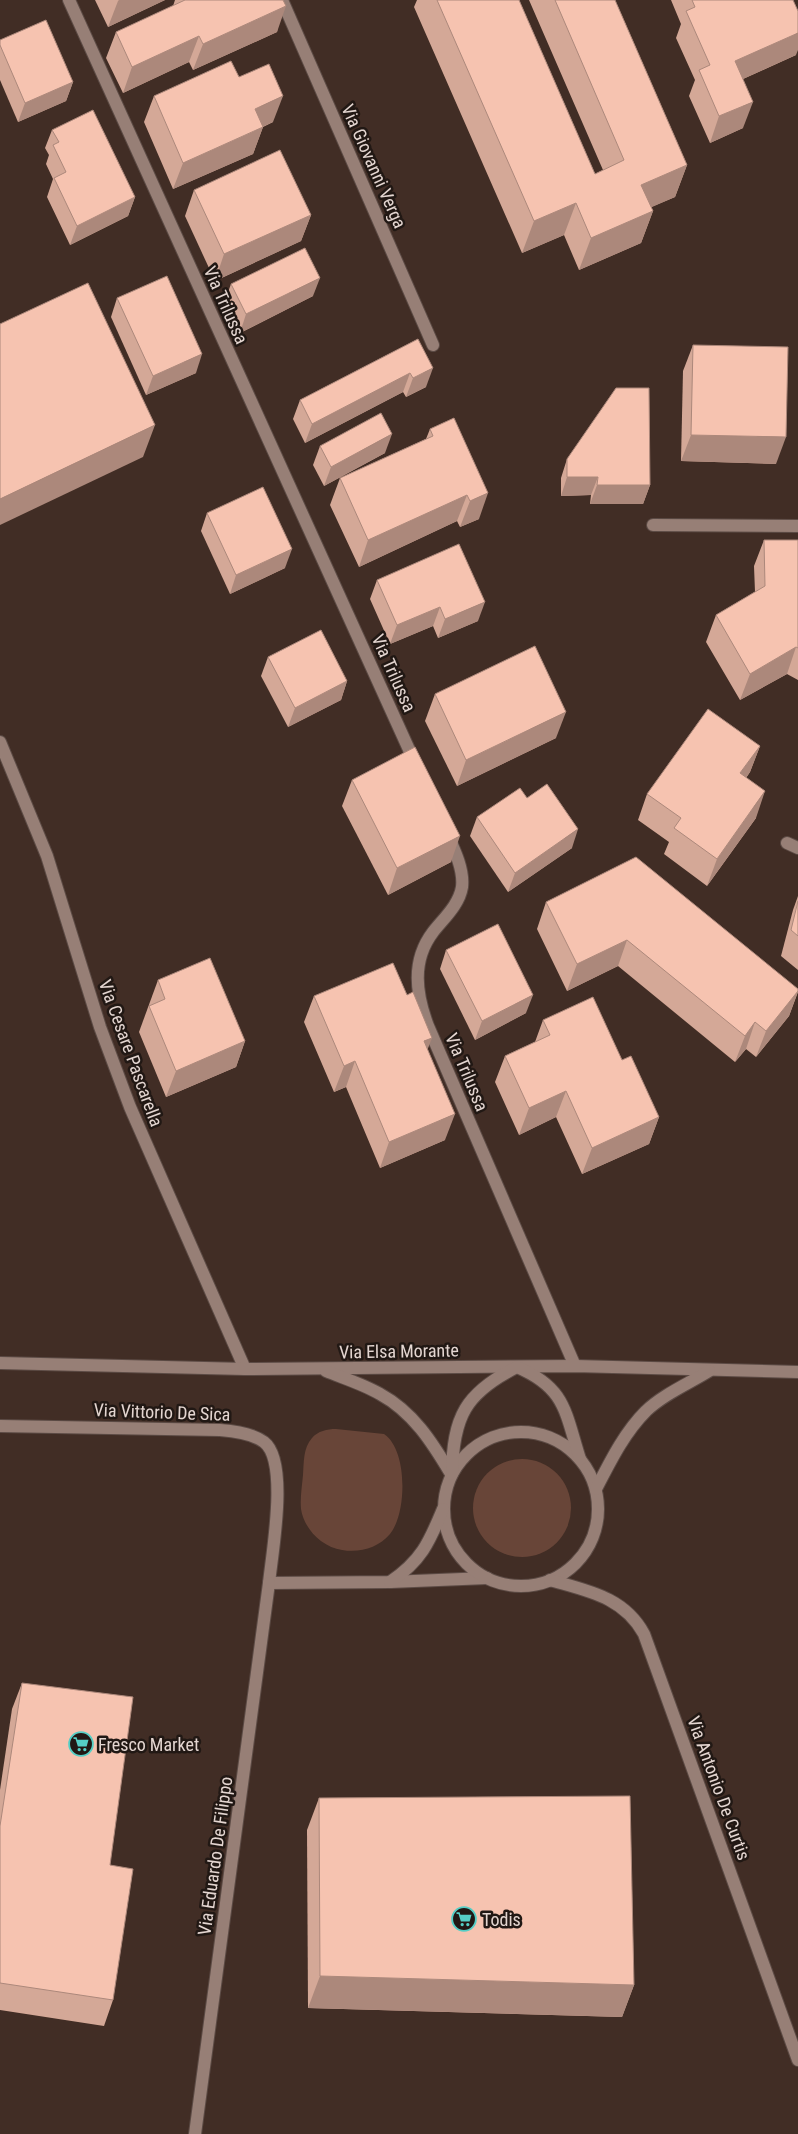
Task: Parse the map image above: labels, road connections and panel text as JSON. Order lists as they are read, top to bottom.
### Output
{
  "streets": {
    "street": [
      "Via Giovanni Verga",
      "Via Trilussa",
      "Via Cesare Pascarella",
      "Via Elsa Morante",
      "Via Vittorio De Sica",
      "Via Antonio De Curtis",
      "Via Eduardo De Filippo"
    ]
  },
  "crossings": [
    ["Via Trilussa", "Via Elsa Morante"],
    ["Via Cesare Pascarella", "Via Elsa Morante"],
    ["Via Vittorio De Sica", "Via Eduardo De Filippo"]
  ],
  "places": {
    "supermarket": ["Fresco Market", "Todis"]
  }
}
